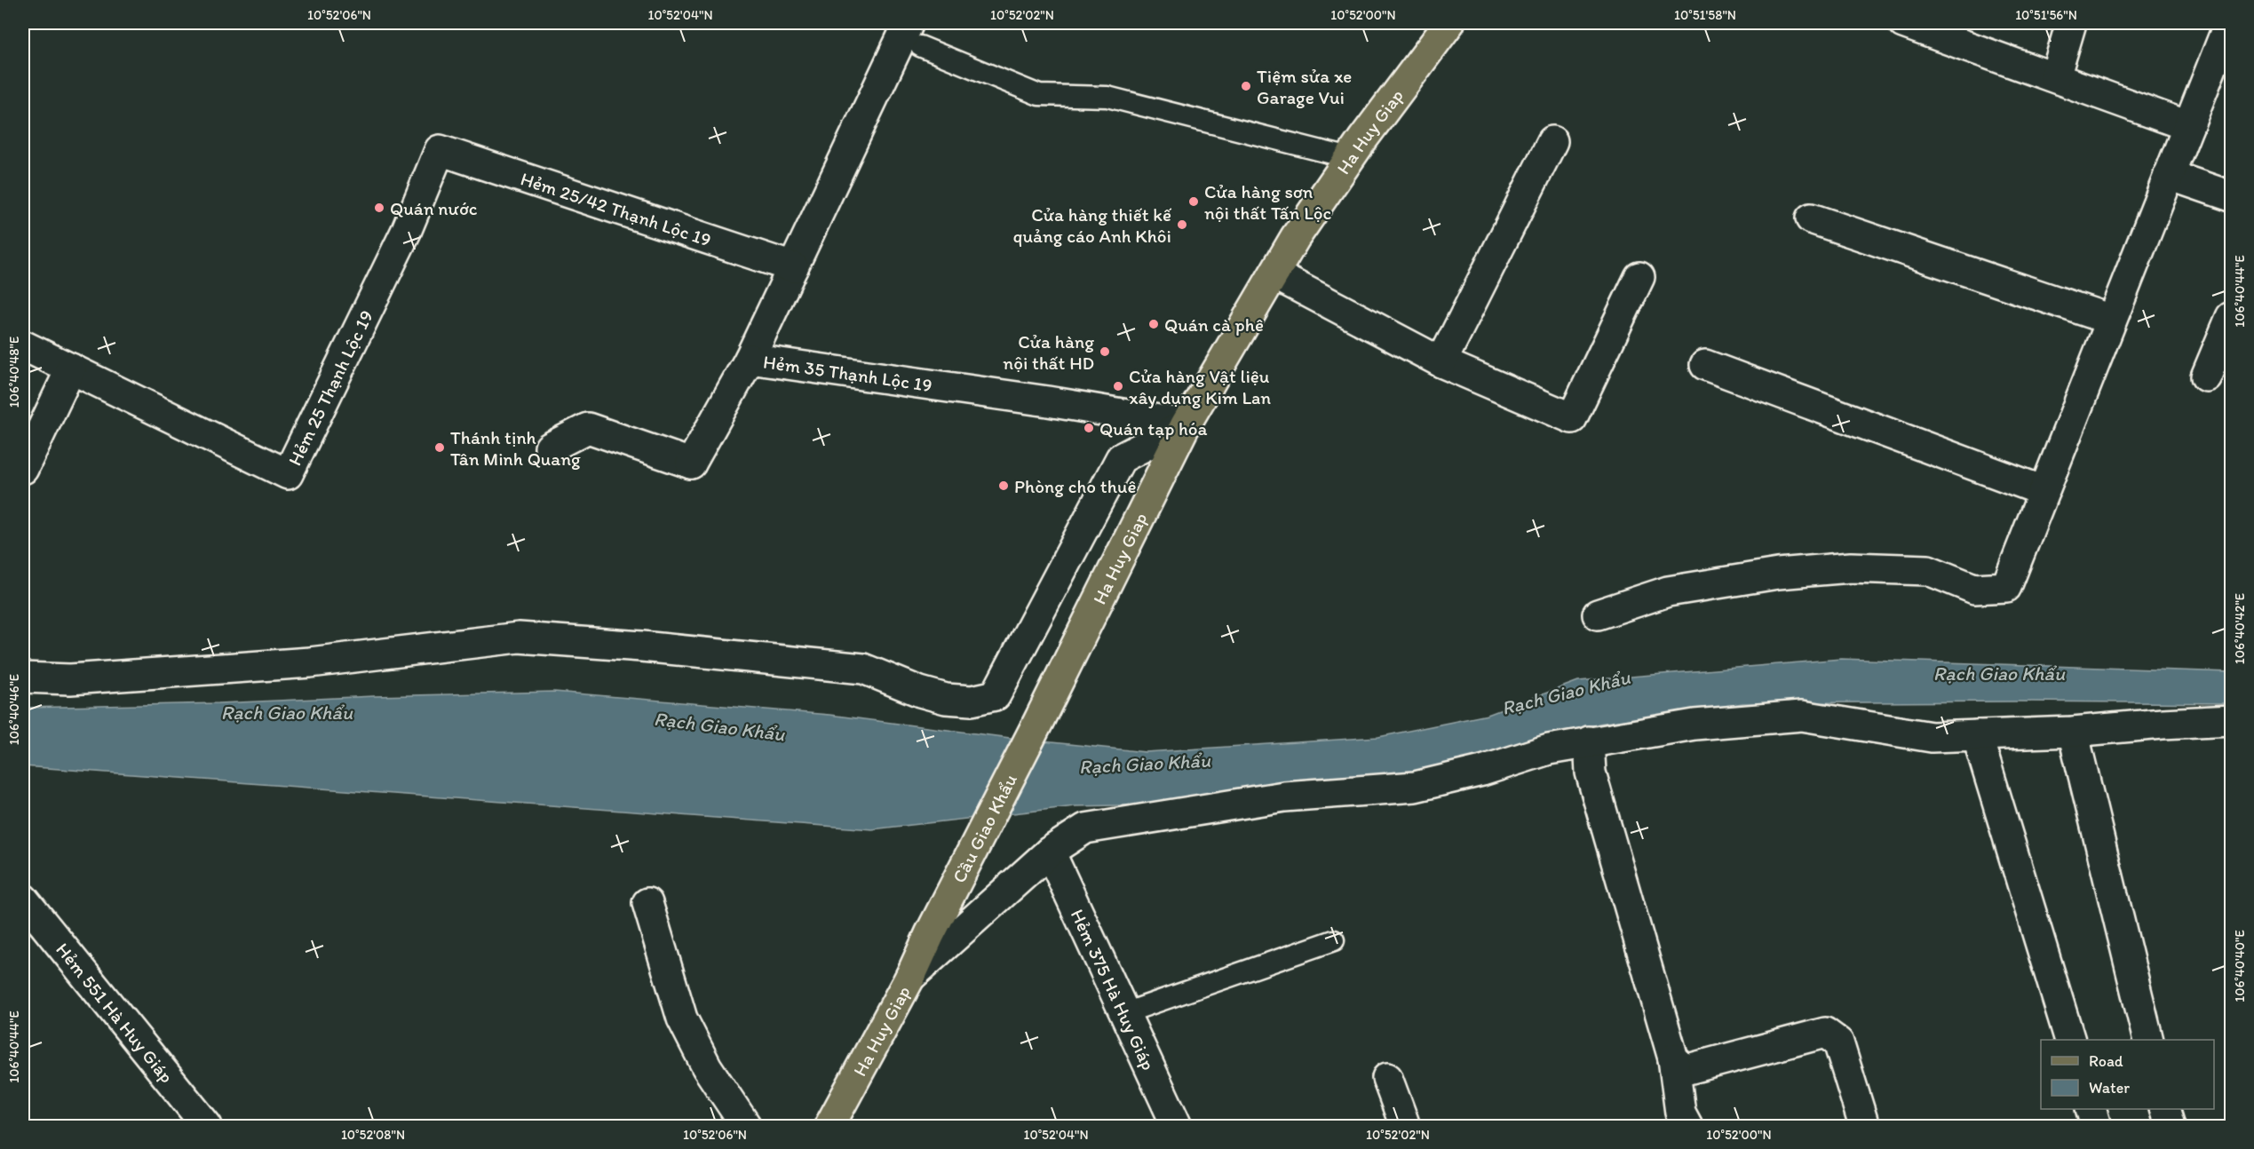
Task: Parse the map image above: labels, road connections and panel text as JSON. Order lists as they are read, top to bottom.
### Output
{
  "streets": {
    "main road": ["Ha Huy Giap", "Cầu Giao Khẩu"],
    "street": [
      "Hẻm 25/42 Thạnh Lộc 19",
      "Hẻm 35 Thạnh Lộc 19",
      "Hẻm 25 Thạnh Lộc 19",
      "Hẻm 375 Hà Huy Giáp",
      "Hẻm 551 Hà Huy Giáp"
    ]
  },
  "crossings": [
    ["Ha Huy Giap", "Hẻm 35 Thạnh Lộc 19"],
    ["Ha Huy Giap", "Cầu Giao Khẩu"],
    ["Hẻm 25/42 Thạnh Lộc 19", "Hẻm 35 Thạnh Lộc 19"],
    ["Hẻm 25/42 Thạnh Lộc 19", "Hẻm 25 Thạnh Lộc 19"]
  ],
  "water": ["Rạch Giao Khẩu"],
  "places": [
    "Tiệm sửa xe Garage Vui",
    "Cửa hàng sơn nội thất Tấn Lộc",
    "Quán nước",
    "Cửa hàng thiết kế quảng cáo Anh Khôi",
    "Quán cà phê",
    "Cửa hàng nội thất HD",
    "Cửa hàng Vật liệu xây dụng Kim Lan",
    "Quán tạp hóa",
    "Thánh tịnh Tân Minh Quang",
    "Phòng cho thuê"
  ],
  "legend": ["Road", "Water"],
  "coordinates": [
    "10°52'06\"N",
    "10°52'04\"N",
    "10°52'02\"N",
    "10°52'00\"N",
    "10°51'58\"N",
    "10°51'56\"N",
    "106°40'44\"E",
    "106°40'48\"E",
    "106°40'42\"E",
    "106°40'46\"E",
    "106°40'40\"E",
    "10°52'08\"N"
  ]
}
